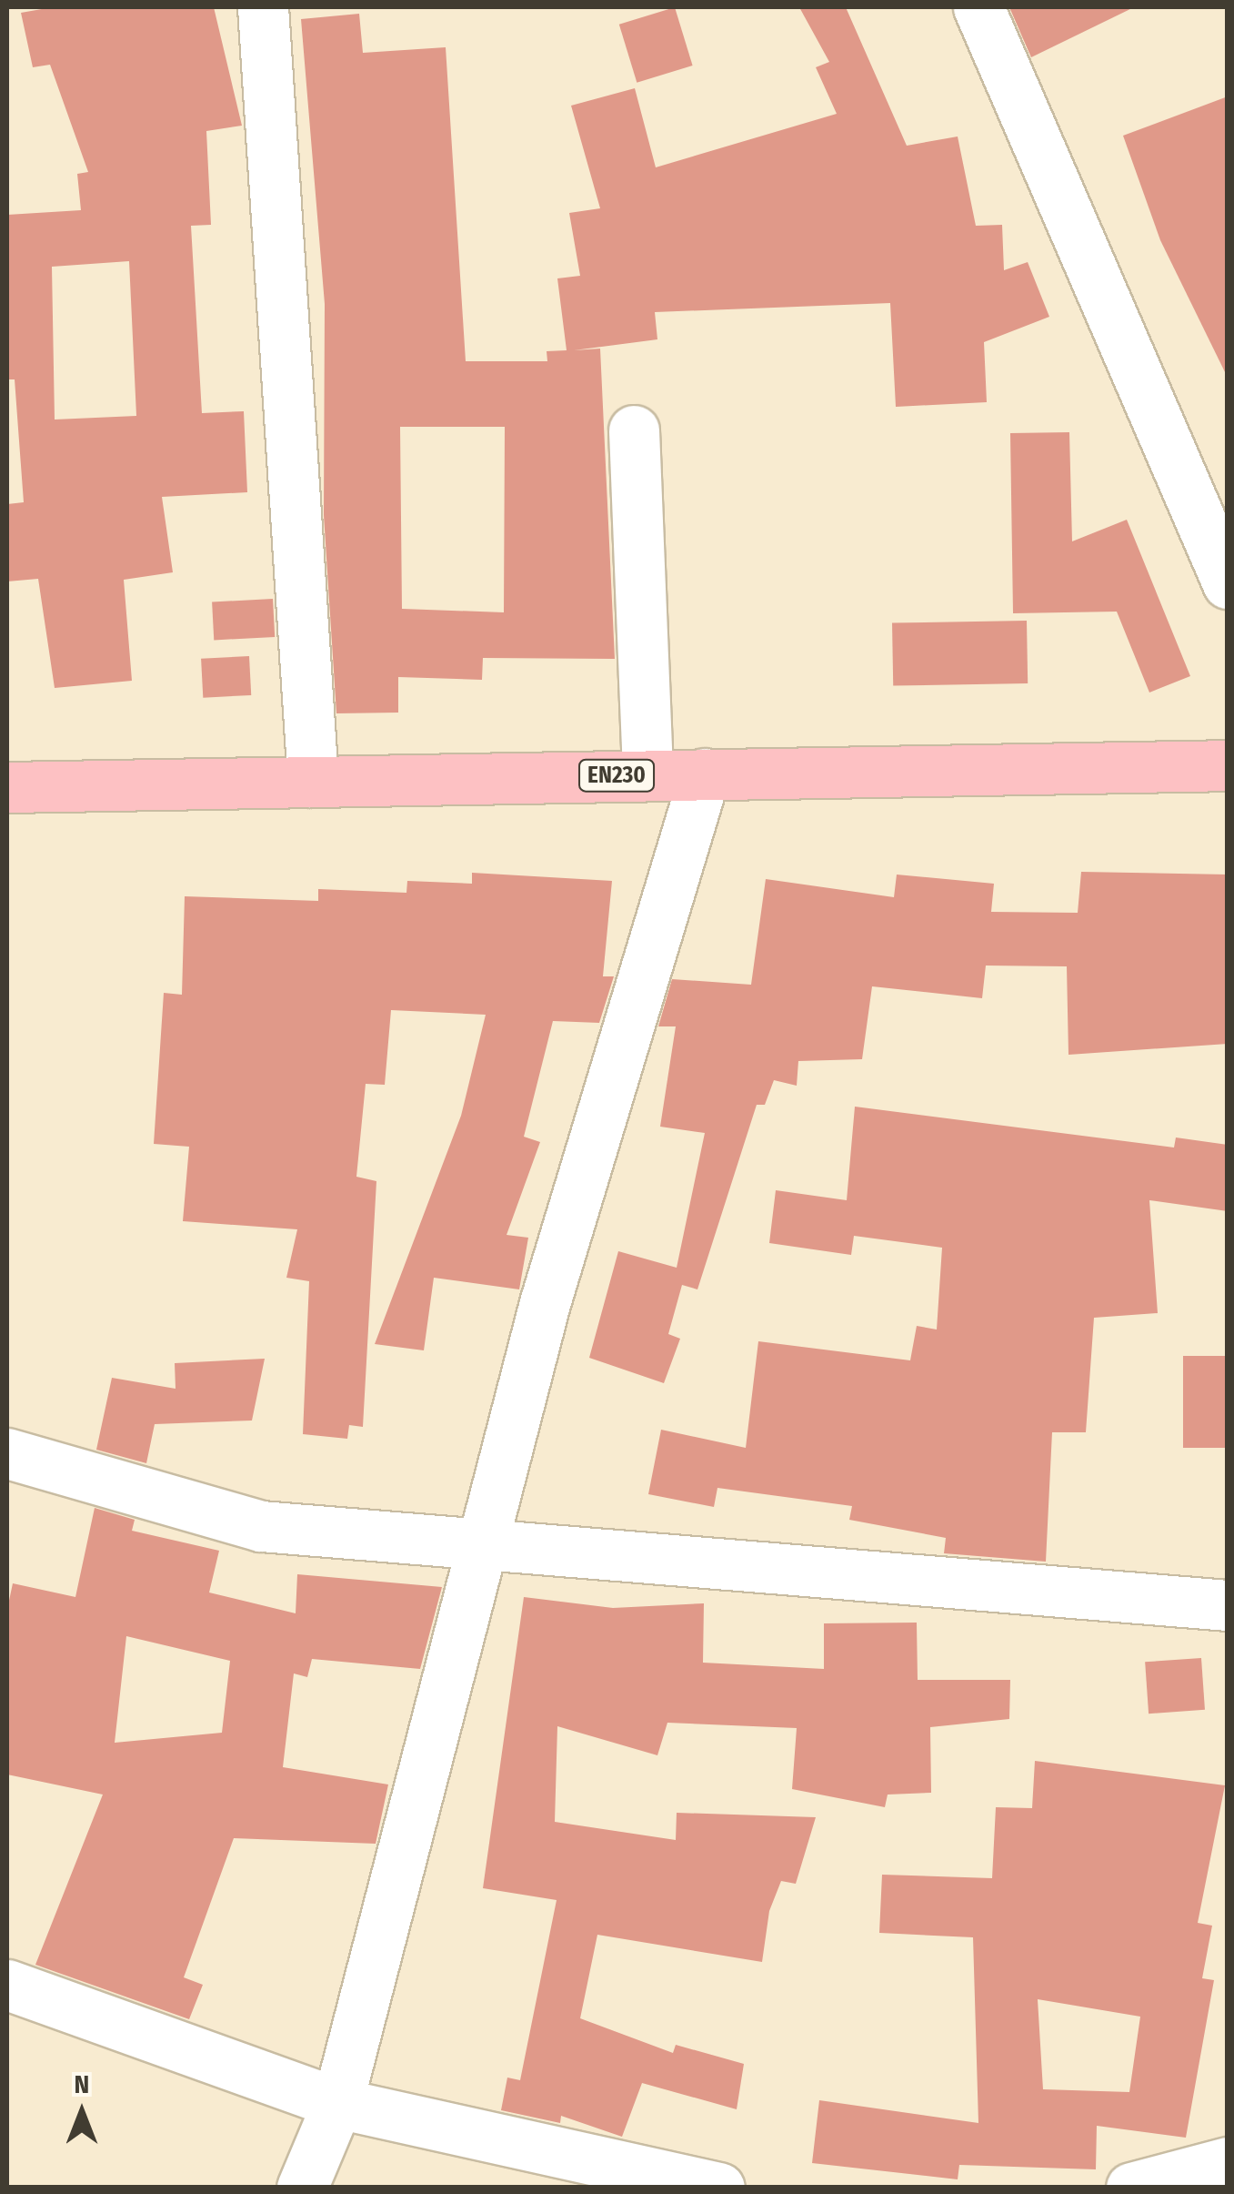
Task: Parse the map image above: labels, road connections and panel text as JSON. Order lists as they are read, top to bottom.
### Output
{
  "streets": {
    "main road": ["EN230"]
  },
  "north": "top"
}
